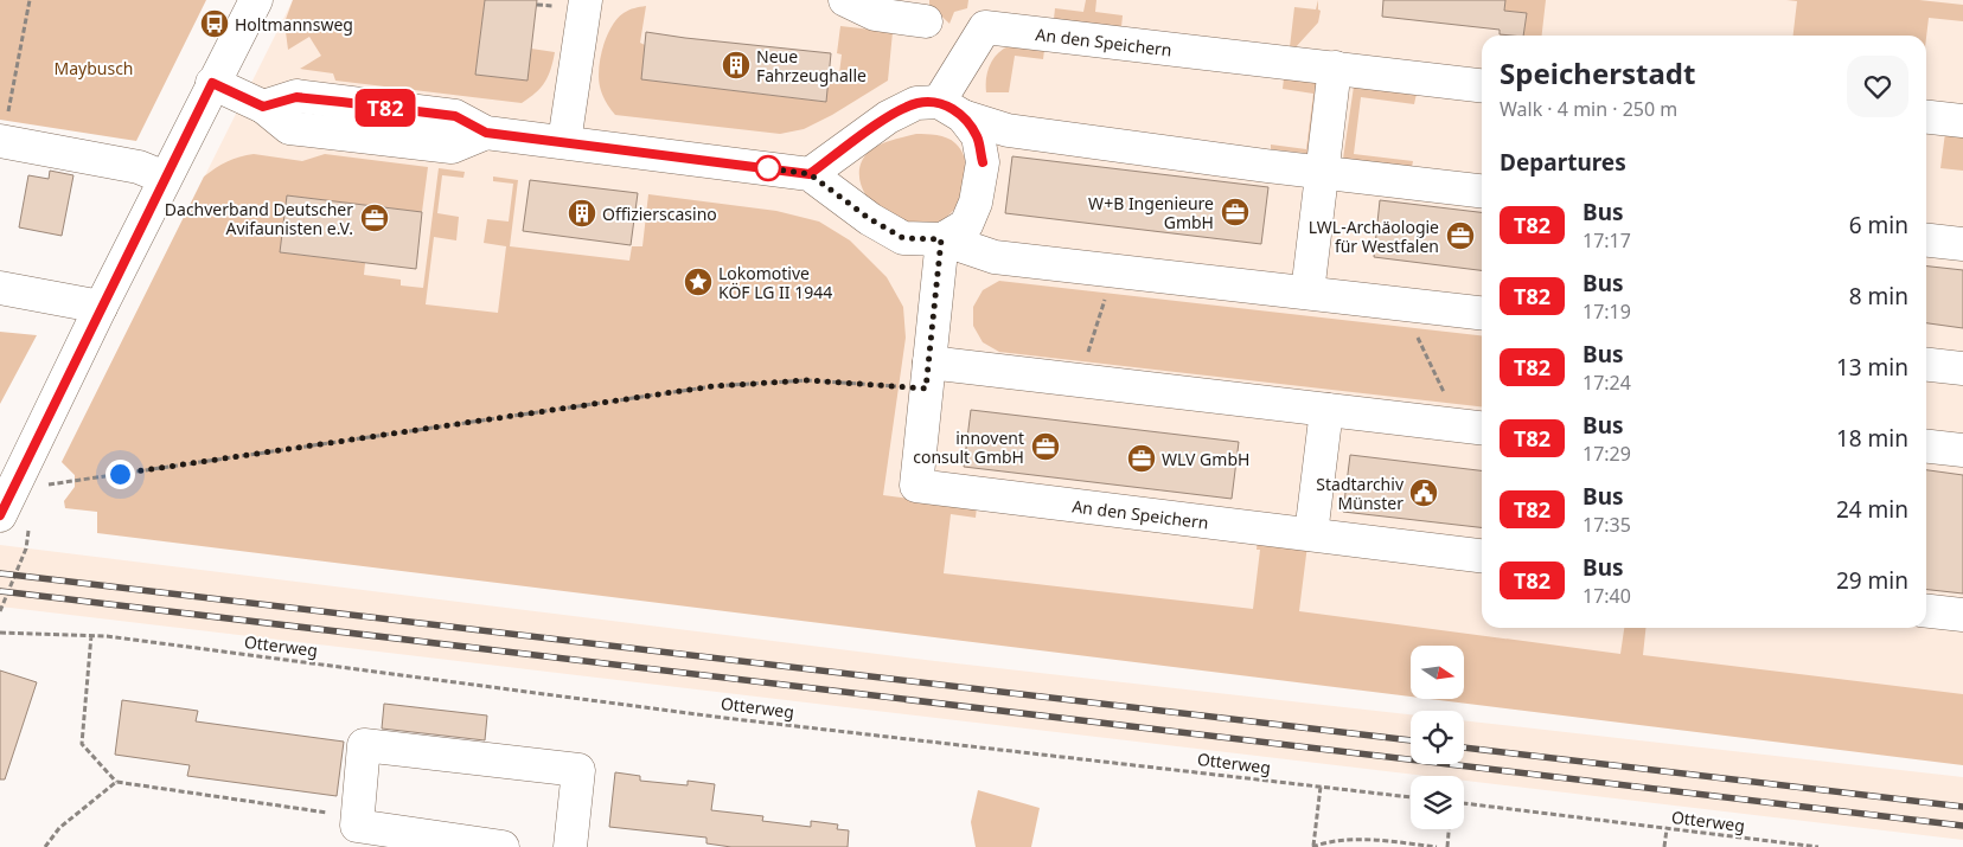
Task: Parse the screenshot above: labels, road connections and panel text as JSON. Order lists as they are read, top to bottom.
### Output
{
  "streets": {
    "street": ["An den Speichern"],
    "path": ["Otterweg"]
  },
  "parks": ["Maybusch"],
  "places": {
    "bus stop": ["Holtmannsweg"],
    "building": ["Neue Fahrzeughalle", "Offizierscasino"],
    "office": [
      "W+B Ingenieure GmbH",
      "Dachverband Deutscher Avifaunisten e.V.",
      "LWL-Archäologie für Westfalen",
      "innovent consult GmbH",
      "WLV GmbH"
    ],
    "place": ["Lokomotive KÖF LG II 1944"],
    "public building": ["Stadtarchiv Münster"]
  },
  "lines": ["bus line T82"],
  "north": "right",
  "page": {
    "on_map": "T82",
    "heading": [
      ["Speicherstadt", "Walk · 4 min · 250 m"],
      "Departures"
    ],
    "list": [
      {
        "mark": "T82",
        "name": "Bus",
        "note": "17:17",
        "value": "6 min"
      },
      {
        "mark": "T82",
        "name": "Bus",
        "note": "17:19",
        "value": "8 min"
      },
      {
        "mark": "T82",
        "name": "Bus",
        "note": "17:24",
        "value": "13 min"
      },
      {
        "mark": "T82",
        "name": "Bus",
        "note": "17:29",
        "value": "18 min"
      },
      {
        "mark": "T82",
        "name": "Bus",
        "note": "17:35",
        "value": "24 min"
      },
      {
        "mark": "T82",
        "name": "Bus",
        "note": "17:40",
        "value": "29 min"
      }
    ]
  }
}
